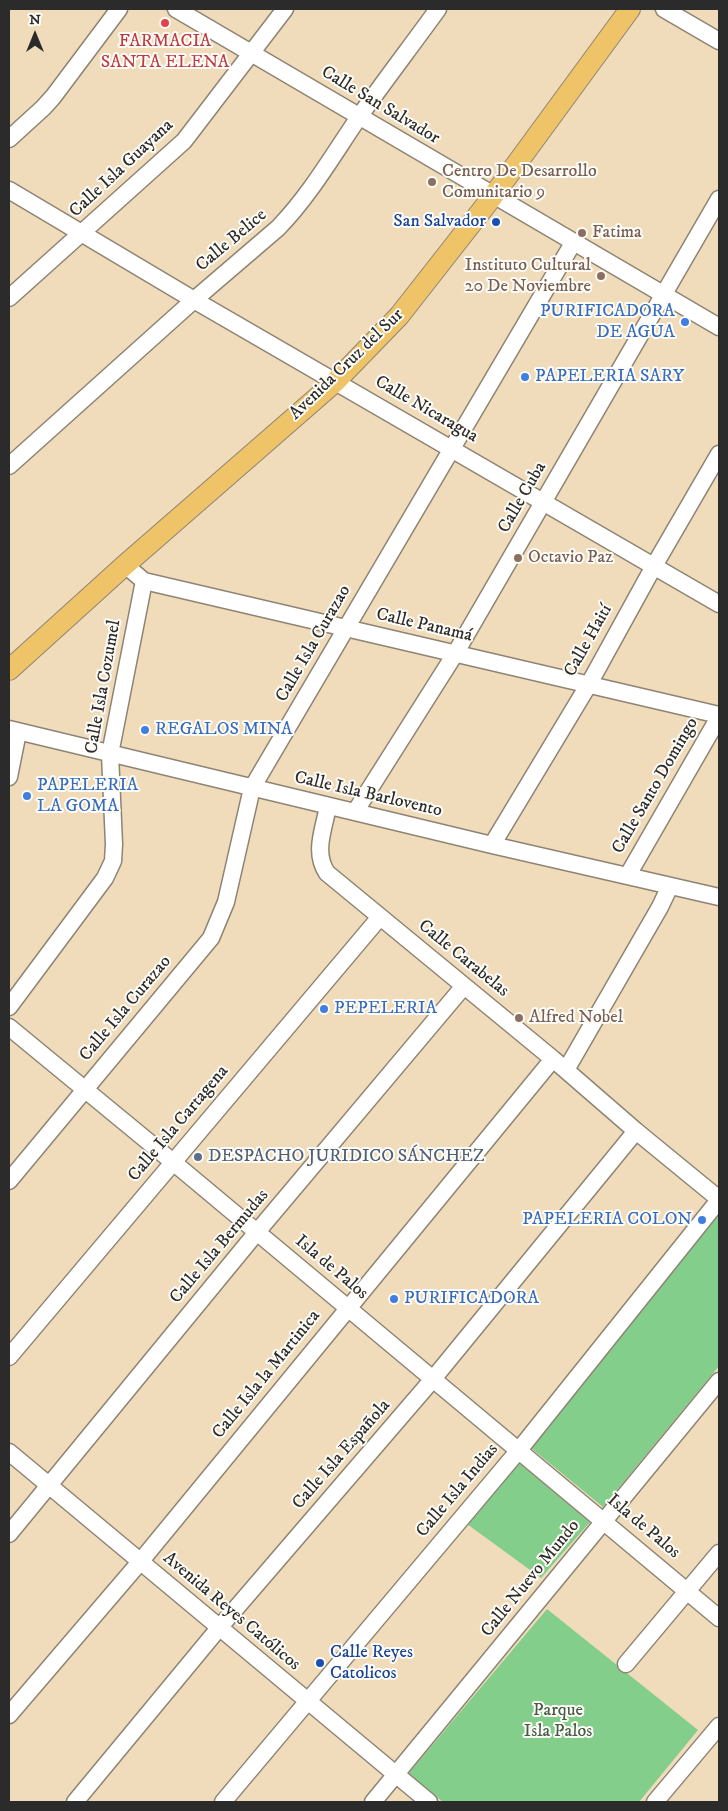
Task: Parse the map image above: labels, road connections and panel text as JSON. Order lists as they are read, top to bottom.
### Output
{
  "streets": {
    "main road": ["Avenida Cruz del Sur"],
    "street": [
      "Calle San Salvador",
      "Calle Isla Guayana",
      "Calle Belice",
      "Calle Nicaragua",
      "Calle Cuba",
      "Calle Panamá",
      "Calle Haití",
      "Calle Isla Curazao",
      "Calle Isla Cozumel",
      "Calle Santo Domingo",
      "Calle Isla Barlovento",
      "Calle Carabelas",
      "Calle Isla Cartagena",
      "Calle Isla Bermudas",
      "Isla de Palos",
      "Calle Isla la Martinica",
      "Calle Isla Española",
      "Calle Isla Indias",
      "Calle Nuevo Mundo",
      "Avenida Reyes Católicos"
    ]
  },
  "crossings": [
    ["Calle San Salvador", "Calle Isla Guayana"],
    ["Calle San Salvador", "Calle Belice"],
    ["Calle San Salvador", "Avenida Cruz del Sur"],
    ["Calle San Salvador", "Calle Cuba"],
    ["Calle San Salvador", "Calle Isla Curazao"],
    ["Calle Isla Guayana", "Calle Nicaragua"],
    ["Calle Belice", "Calle Nicaragua"],
    ["Avenida Cruz del Sur", "Calle Nicaragua"],
    ["Avenida Cruz del Sur", "Calle Panamá"],
    ["Calle Nicaragua", "Calle Cuba"],
    ["Calle Nicaragua", "Calle Haití"],
    ["Calle Nicaragua", "Calle Isla Curazao"],
    ["Calle Cuba", "Calle Panamá"],
    ["Calle Cuba", "Calle Isla Barlovento"],
    ["Calle Panamá", "Calle Haití"],
    ["Calle Panamá", "Calle Isla Curazao"],
    ["Calle Panamá", "Calle Isla Cozumel"],
    ["Calle Panamá", "Calle Santo Domingo"],
    ["Calle Haití", "Calle Isla Barlovento"],
    ["Calle Isla Curazao", "Calle Isla Barlovento"],
    ["Calle Isla Curazao", "Isla de Palos"],
    ["Calle Isla Cozumel", "Calle Isla Barlovento"],
    ["Calle Santo Domingo", "Calle Isla Barlovento"],
    ["Calle Isla Barlovento", "Calle Carabelas"],
    ["Calle Carabelas", "Calle Isla Cartagena"],
    ["Calle Carabelas", "Calle Isla Bermudas"],
    ["Calle Carabelas", "Calle Isla la Martinica"],
    ["Calle Carabelas", "Calle Isla Española"],
    ["Calle Carabelas", "Calle Isla Indias"],
    ["Calle Isla Cartagena", "Isla de Palos"],
    ["Calle Isla Bermudas", "Isla de Palos"],
    ["Calle Isla Bermudas", "Avenida Reyes Católicos"],
    ["Isla de Palos", "Calle Isla la Martinica"],
    ["Isla de Palos", "Calle Isla Española"],
    ["Isla de Palos", "Calle Isla Indias"],
    ["Isla de Palos", "Calle Nuevo Mundo"],
    ["Calle Isla la Martinica", "Avenida Reyes Católicos"],
    ["Calle Isla Española", "Avenida Reyes Católicos"],
    ["Calle Isla Indias", "Avenida Reyes Católicos"],
    ["Calle Nuevo Mundo", "Avenida Reyes Católicos"]
  ],
  "parks": ["Parque Isla Palos"],
  "places": [
    "FARMACIA SANTA ELENA",
    "Centro De Desarrollo Comunitario 9",
    "San Salvador",
    "Fatima",
    "Instituto Cultural 20 De Noviembre",
    "PURIFICADORA DE AGUA",
    "PAPELERIA SARY",
    "Octavio Paz",
    "REGALOS MINA",
    "PAPELERIA LA GOMA",
    "PEPELERIA",
    "Alfred Nobel",
    "DESPACHO JURIDICO SÁNCHEZ",
    "PAPELERIA COLON",
    "PURIFICADORA",
    "Calle Reyes Catolicos"
  ],
  "north": "top"
}
